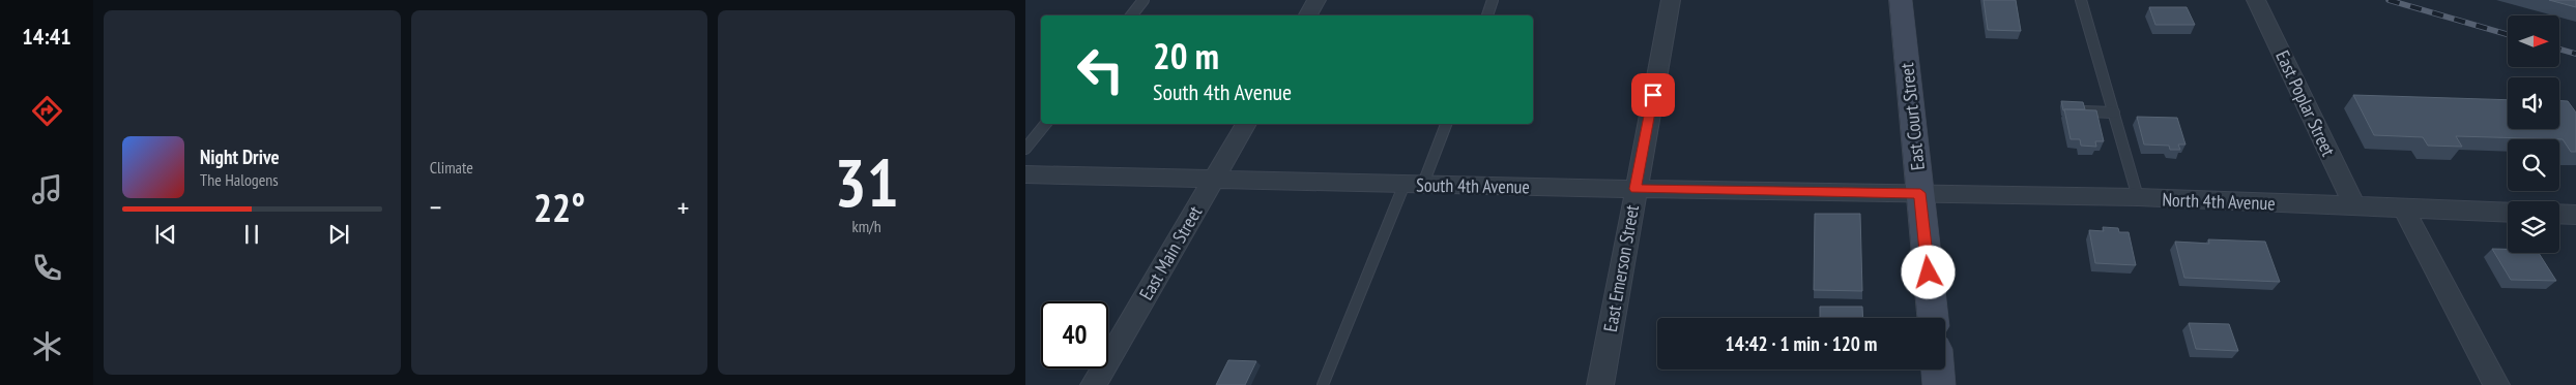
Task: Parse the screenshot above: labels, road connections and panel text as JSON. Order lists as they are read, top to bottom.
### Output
{
  "streets": {
    "street": [
      "East Poplar Street",
      "East Court Street",
      "South 4th Avenue",
      "North 4th Avenue",
      "East Main Street",
      "East Emerson Street"
    ]
  },
  "crossings": [
    ["East Poplar Street", "North 4th Avenue"],
    ["East Court Street", "South 4th Avenue"],
    ["East Court Street", "North 4th Avenue"],
    ["South 4th Avenue", "North 4th Avenue"],
    ["South 4th Avenue", "East Main Street"],
    ["South 4th Avenue", "East Emerson Street"]
  ],
  "north": "right",
  "page": {
    "tabs": "14:41",
    "tile": [
      "Climate",
      ["31", "km/h"]
    ],
    "turn": ["20 m", "South 4th Avenue"],
    "song": ["Night Drive", "The Halogens"],
    "heat": ["−", "22°", "+"],
    "limit": "40",
    "trip": "14:42 · 1 min · 120 m"
  }
}
